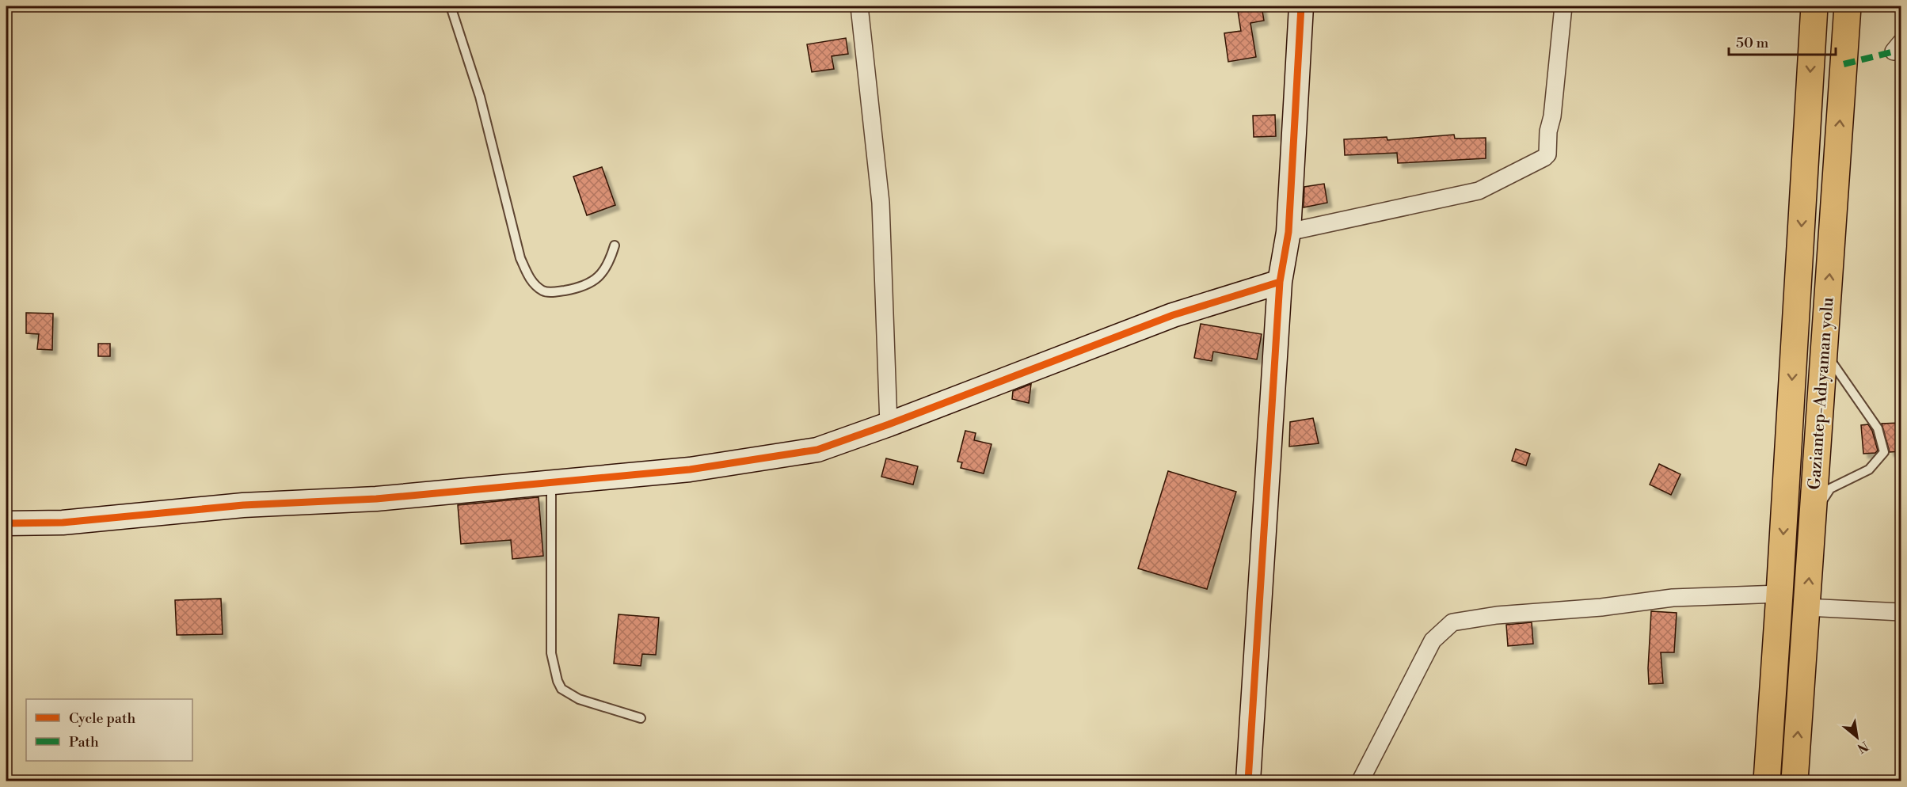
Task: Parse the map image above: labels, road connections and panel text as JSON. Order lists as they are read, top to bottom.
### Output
{
  "streets": {
    "highway": ["Gaziantep-Adıyaman yolu"]
  },
  "legend": ["Cycle path", "Path"],
  "scale_bar": "50 m",
  "north": "bottom right"
}
